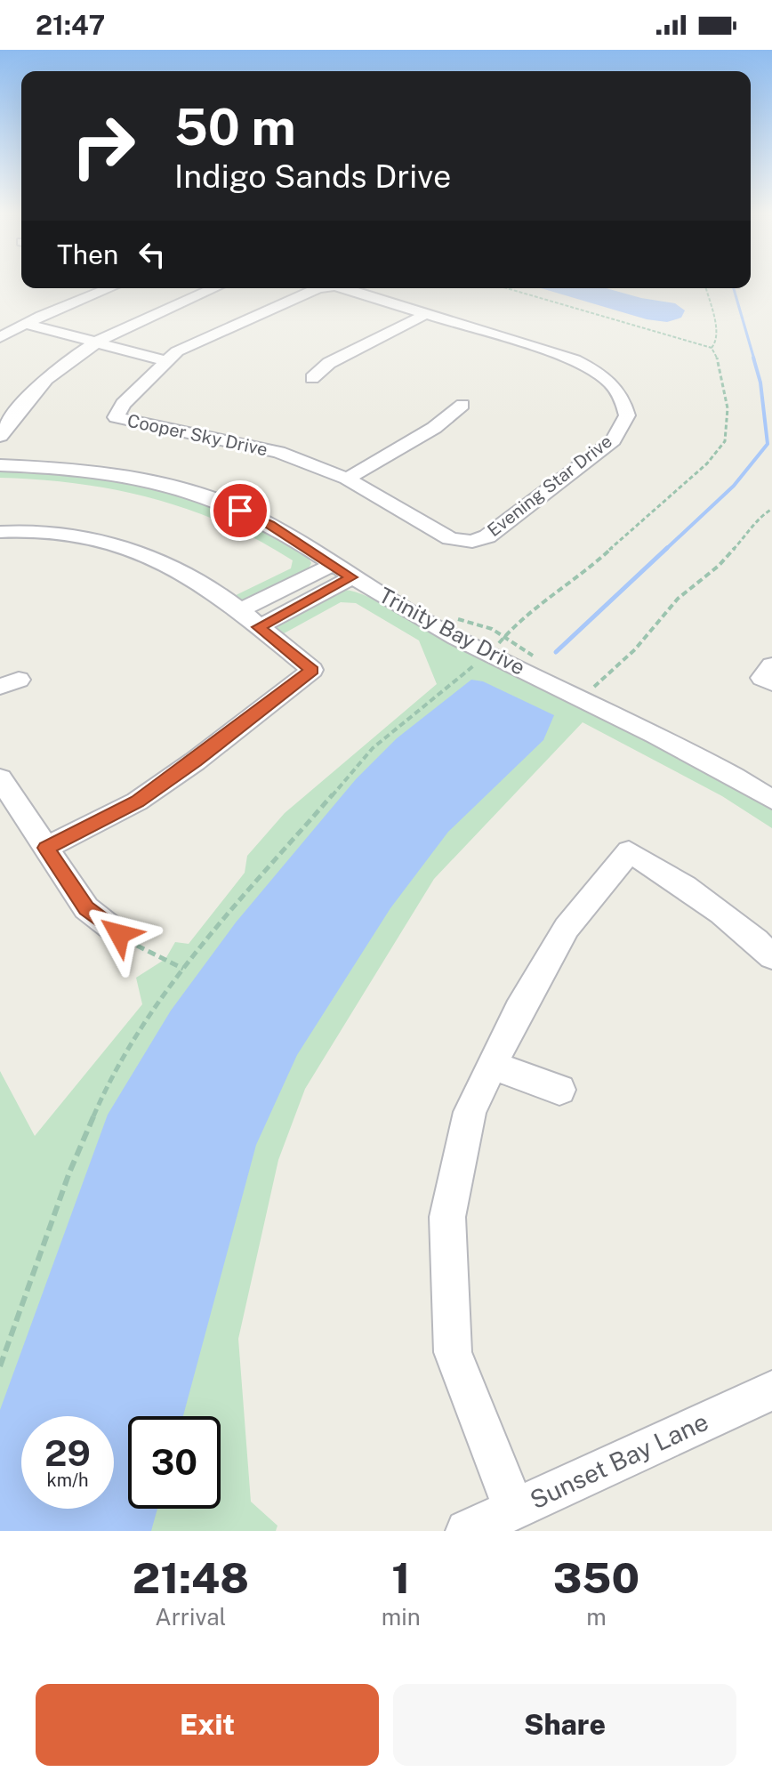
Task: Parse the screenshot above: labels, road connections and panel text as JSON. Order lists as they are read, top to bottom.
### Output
{
  "streets": {
    "street": [
      "Cooper Sky Drive",
      "Evening Star Drive",
      "Trinity Bay Drive",
      "Sunset Bay Lane"
    ]
  },
  "crossings": [
    ["Cooper Sky Drive", "Evening Star Drive"]
  ],
  "page": {
    "status": "21:47",
    "turn": ["50 m", "Indigo Sands Drive"],
    "then": "Then",
    "speed": "29 km/h",
    "limit": "30",
    "eta": [
      "21:48",
      "Arrival",
      "1",
      "min",
      "350",
      "m"
    ],
    "buttons": ["Exit", "Share"]
  }
}
